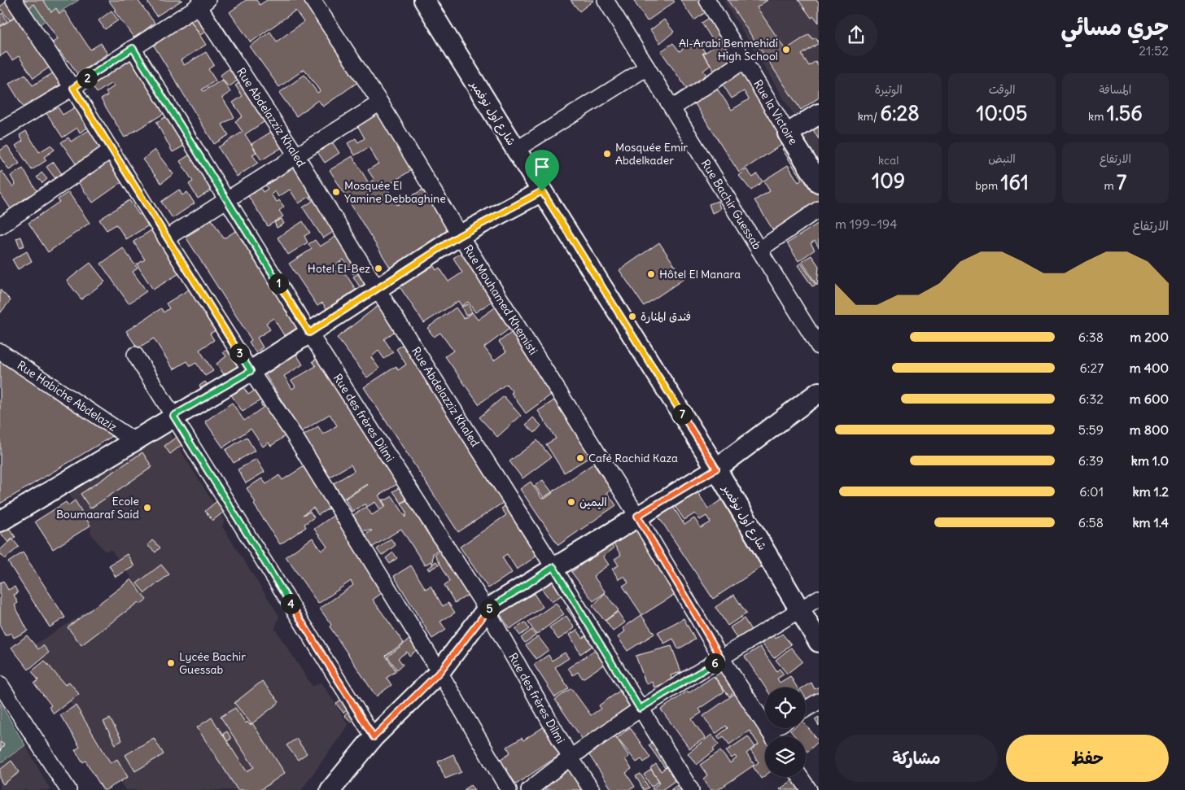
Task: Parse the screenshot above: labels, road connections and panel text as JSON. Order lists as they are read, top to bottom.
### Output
{
  "streets": {
    "main road": ["Rue la Victoire", "شارع أول نوفمبر"],
    "street": [
      "Rue Abdelazziz Khaled",
      "Rue Bachir Guessab",
      "Rue Mouhamed Khemisti",
      "Rue Habiche Abdelaziz",
      "Rue des frères Dilmi"
    ]
  },
  "places": [
    "Al-Arabi Benmehidi High School",
    "Mosquée Emir Abdelkader",
    "Mosquée El Yamine Debbaghine",
    "Hotel El-Bez",
    "Hôtel El Manara",
    "فندق المنارة",
    "Café Rachid Kaza",
    "اليمين",
    "Ecole Boumaaraf Said",
    "Lycée Bachir Guessab"
  ],
  "page": {
    "heading": ["جري مسائي", "21:52"],
    "pins": [
      "2",
      "1",
      "3",
      "7",
      "4",
      "5",
      "6"
    ],
    "stats": [
      ["المسافة", "1.56 km"],
      ["الوقت", "10:05"],
      ["الوتيرة", "6:28 /km"],
      ["الارتفاع", "7 m"],
      ["النبض", "161 bpm"],
      ["kcal", "109"]
    ],
    "chart": ["الارتفاع", "194–199 m"],
    "list": [
      {
        "name": "200 m",
        "note": "6:38"
      },
      {
        "name": "400 m",
        "note": "6:27"
      },
      {
        "name": "600 m",
        "note": "6:32"
      },
      {
        "name": "800 m",
        "note": "5:59"
      },
      {
        "name": "1.0 km",
        "note": "6:39"
      },
      {
        "name": "1.2 km",
        "note": "6:01"
      },
      {
        "name": "1.4 km",
        "note": "6:58"
      }
    ],
    "buttons": ["حفظ", "مشاركة"]
  }
}
